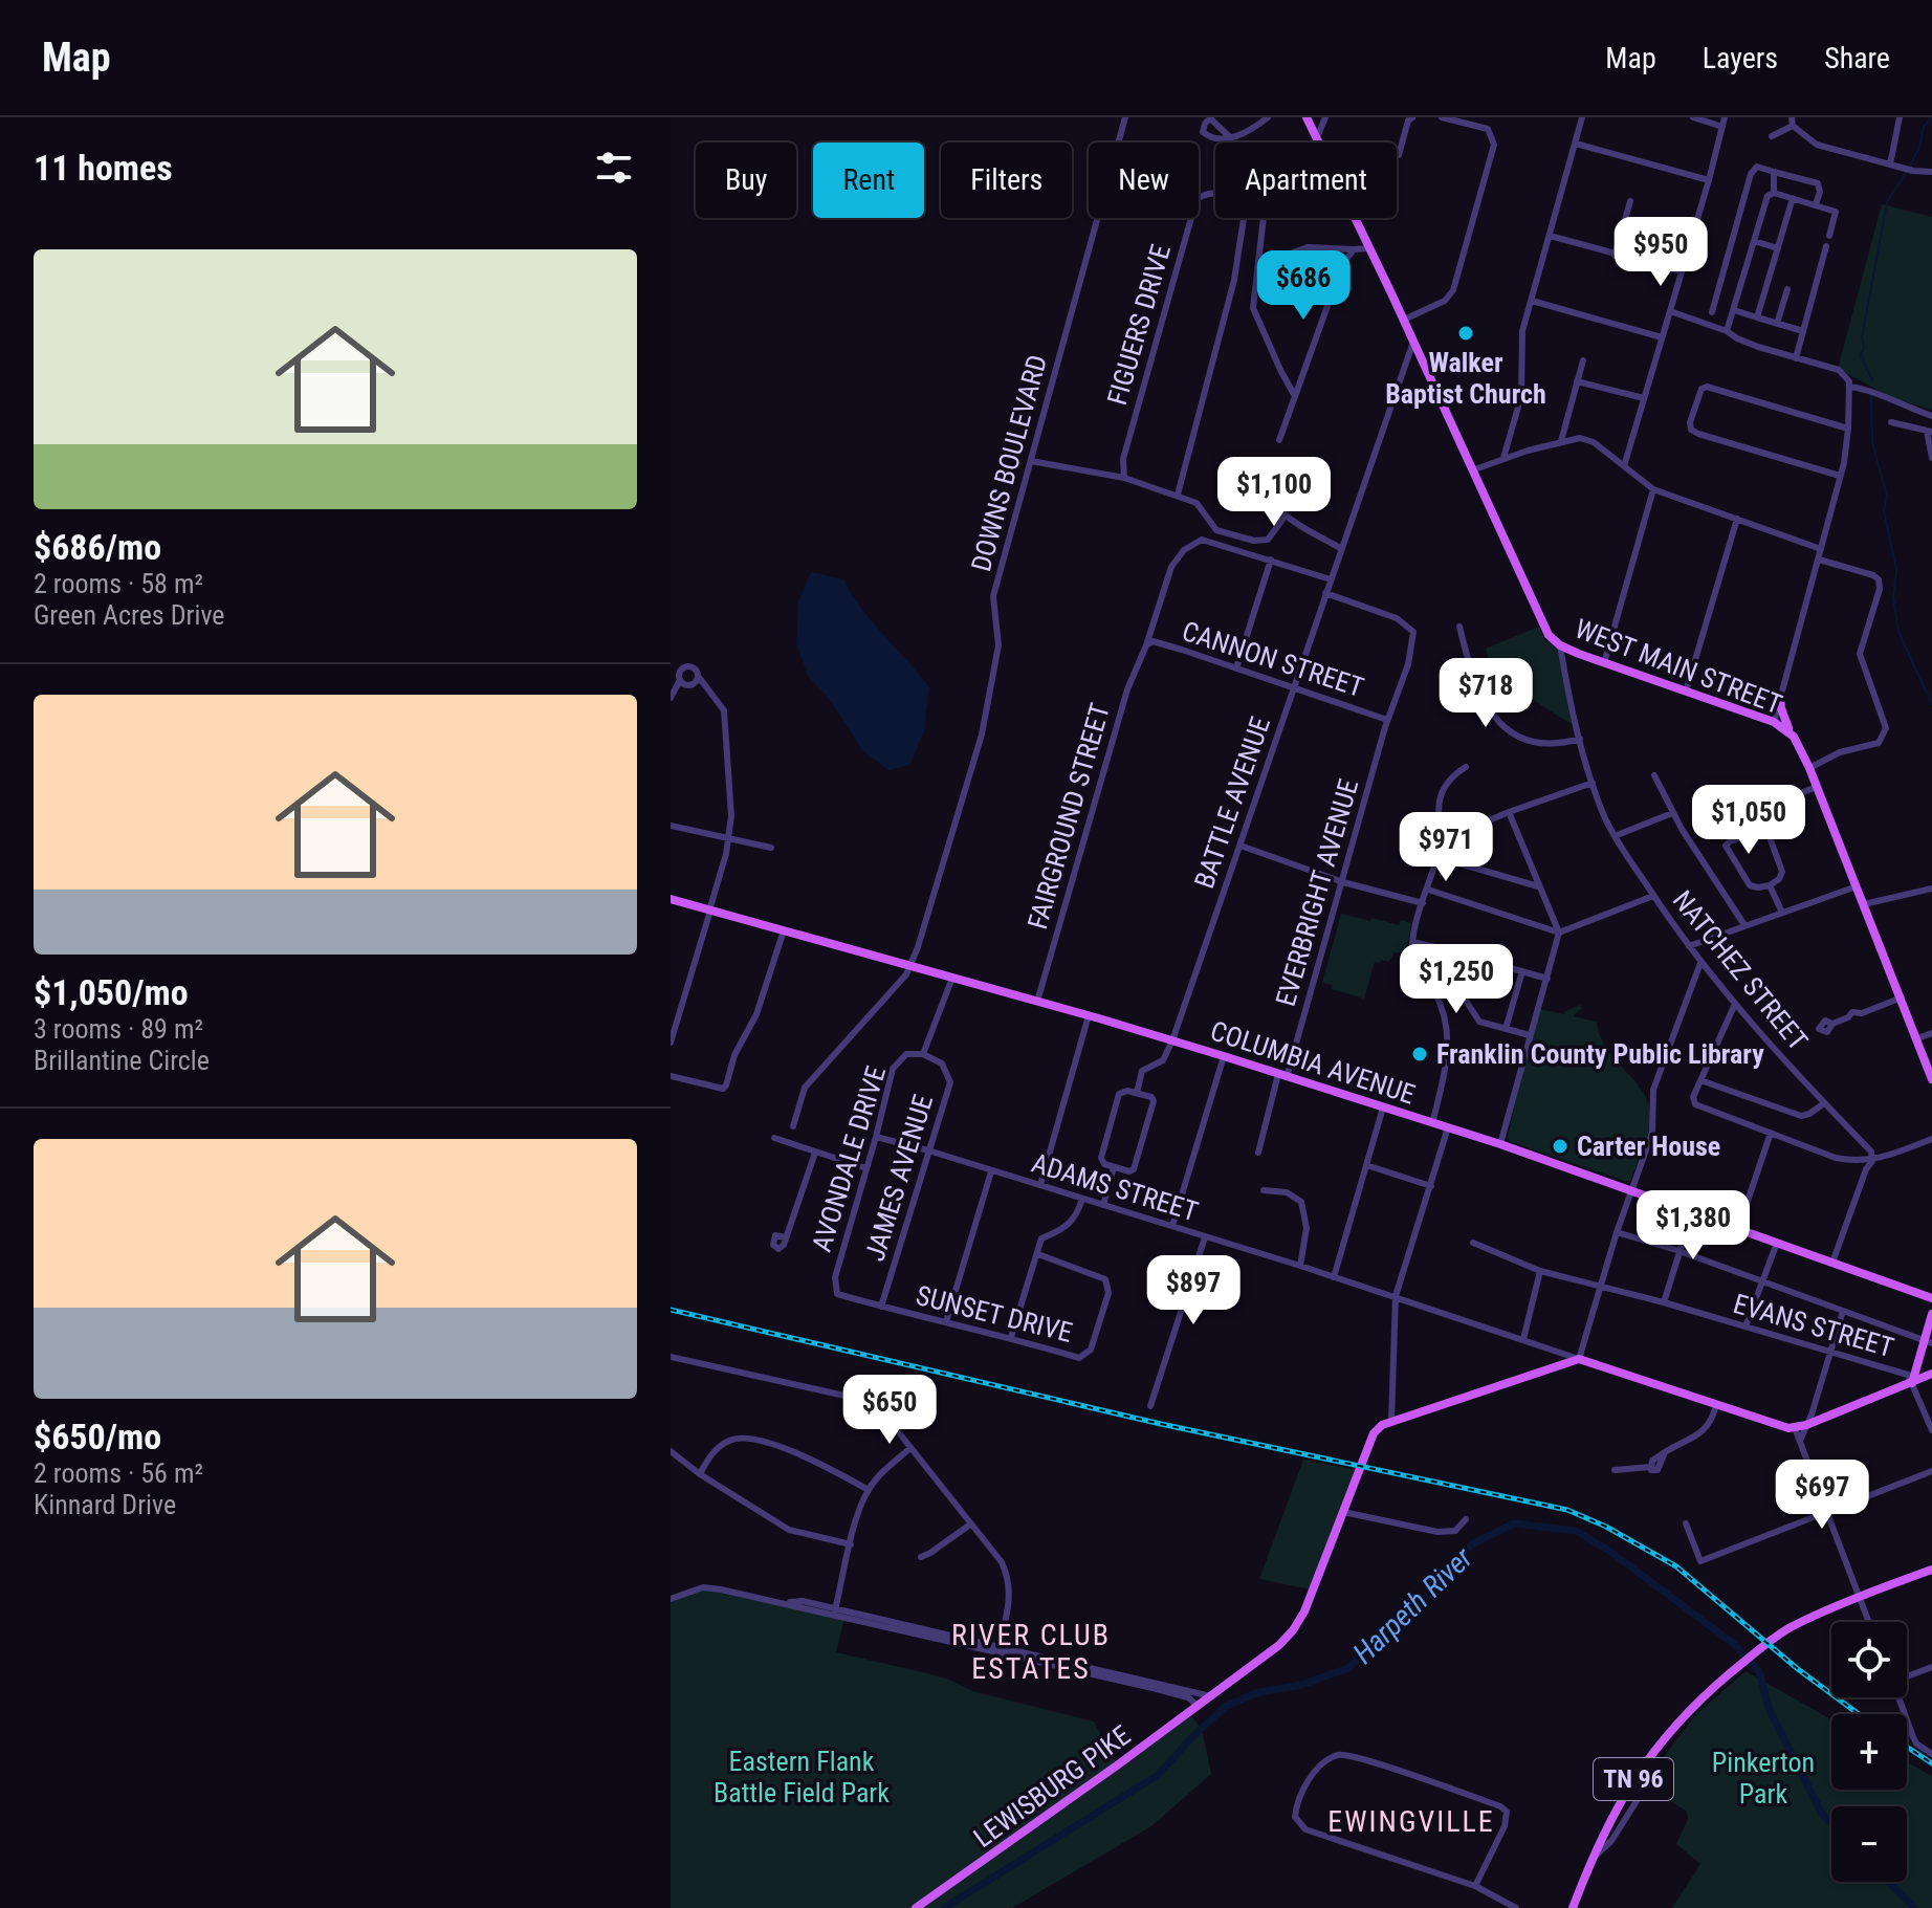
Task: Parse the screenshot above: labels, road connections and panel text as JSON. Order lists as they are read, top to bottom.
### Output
{
  "streets": {
    "main road": [
      "WEST MAIN STREET",
      "COLUMBIA AVENUE",
      "TN 96",
      "LEWISBURG PIKE"
    ],
    "street": [
      "FIGUERS DRIVE",
      "DOWNS BOULEVARD",
      "CANNON STREET",
      "BATTLE AVENUE",
      "FAIRGROUND STREET",
      "EVERBRIGHT AVENUE",
      "NATCHEZ STREET",
      "AVONDALE DRIVE",
      "JAMES AVENUE",
      "ADAMS STREET",
      "SUNSET DRIVE",
      "EVANS STREET"
    ]
  },
  "crossings": [
    ["DOWNS BOULEVARD", "COLUMBIA AVENUE"],
    ["CANNON STREET", "BATTLE AVENUE"],
    ["CANNON STREET", "FAIRGROUND STREET"],
    ["CANNON STREET", "EVERBRIGHT AVENUE"],
    ["WEST MAIN STREET", "BATTLE AVENUE"],
    ["WEST MAIN STREET", "NATCHEZ STREET"],
    ["BATTLE AVENUE", "EVERBRIGHT AVENUE"],
    ["BATTLE AVENUE", "COLUMBIA AVENUE"],
    ["FAIRGROUND STREET", "COLUMBIA AVENUE"],
    ["EVERBRIGHT AVENUE", "COLUMBIA AVENUE"],
    ["COLUMBIA AVENUE", "JAMES AVENUE"],
    ["AVONDALE DRIVE", "JAMES AVENUE"],
    ["AVONDALE DRIVE", "ADAMS STREET"],
    ["AVONDALE DRIVE", "SUNSET DRIVE"],
    ["JAMES AVENUE", "ADAMS STREET"],
    ["JAMES AVENUE", "SUNSET DRIVE"]
  ],
  "districts": ["RIVER CLUB ESTATES", "EWINGVILLE"],
  "water": ["Harpeth River"],
  "parks": ["Eastern Flank Battle Field Park", "Pinkerton Park"],
  "places": ["Walker Baptist Church", "Franklin County Public Library", "Carter House"],
  "page": {
    "header": "Map",
    "nav": ["Map", "Layers", "Share"],
    "heading": "11 homes",
    "chip": [
      "Buy",
      "Rent",
      "Filters",
      "New",
      "Apartment"
    ],
    "price": [
      "$950",
      "$686",
      "$1,100",
      "$718",
      "$1,050",
      "$971",
      "$1,250",
      "$1,380",
      "$897",
      "$650",
      "$697"
    ],
    "list": [
      {
        "name": "$686/mo",
        "note": "2 rooms · 58 m² · Green Acres Drive"
      },
      {
        "name": "$1,050/mo",
        "note": "3 rooms · 89 m² · Brillantine Circle"
      },
      {
        "name": "$650/mo",
        "note": "2 rooms · 56 m² · Kinnard Drive"
      }
    ],
    "map_buttons": ["+", "−"]
  }
}
